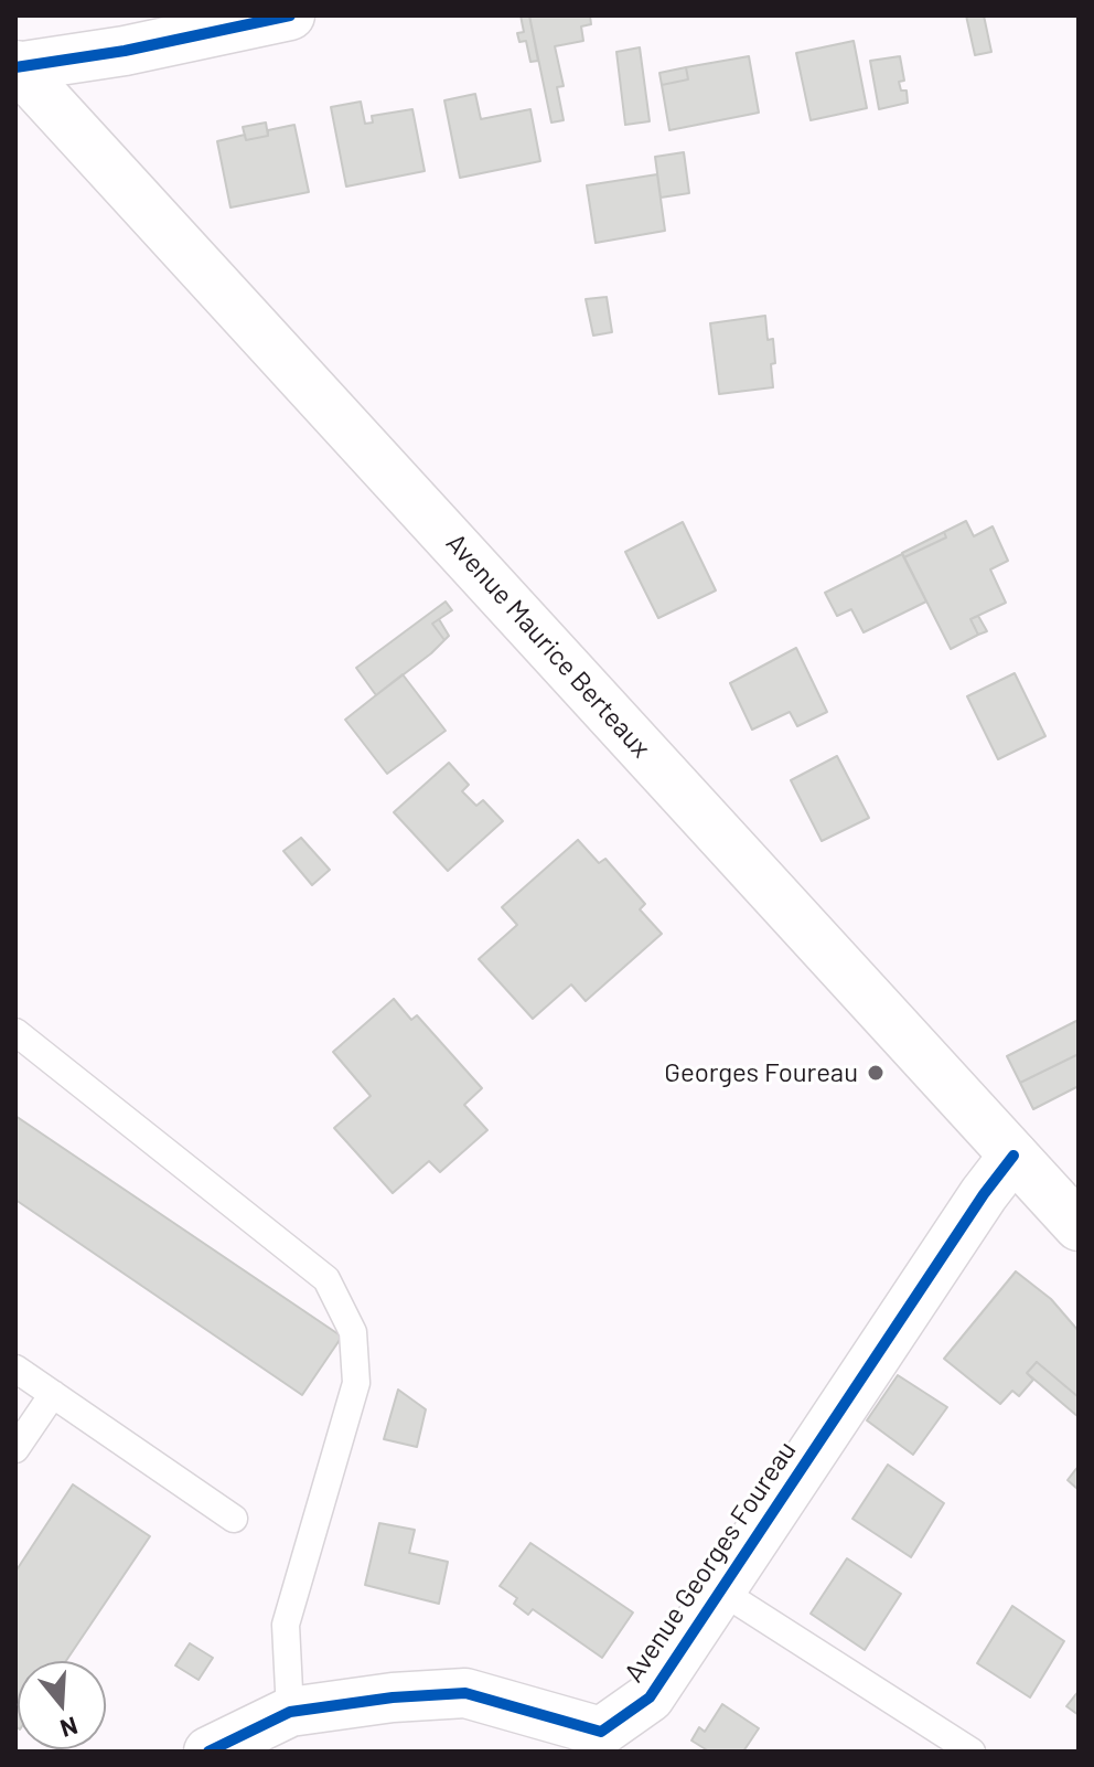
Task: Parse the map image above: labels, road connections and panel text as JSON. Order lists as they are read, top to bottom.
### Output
{
  "streets": {
    "main road": ["Avenue Maurice Berteaux", "Avenue Georges Foureau"]
  },
  "crossings": [
    ["Avenue Maurice Berteaux", "Avenue Georges Foureau"]
  ],
  "places": ["Georges Foureau"],
  "north": "bottom"
}
